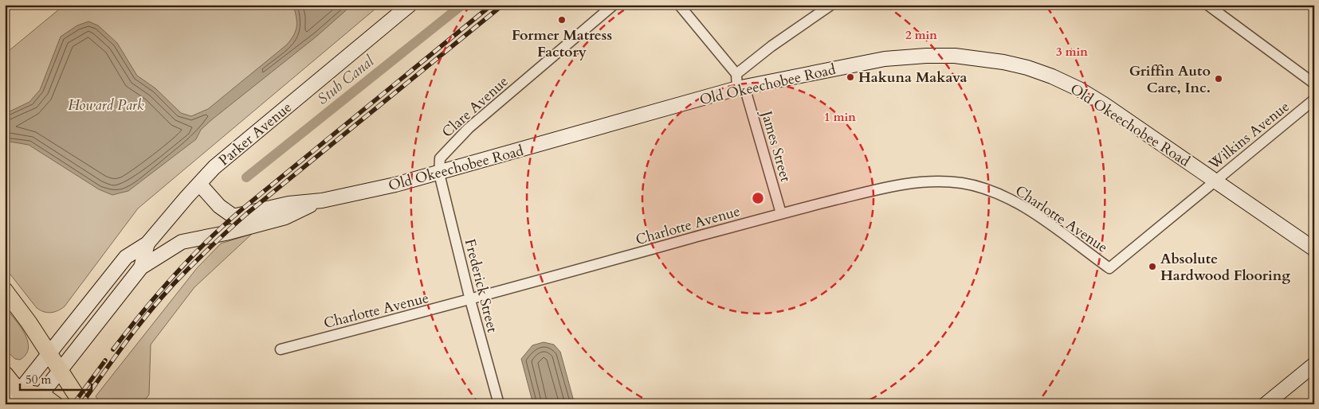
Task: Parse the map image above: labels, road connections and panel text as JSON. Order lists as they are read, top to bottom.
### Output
{
  "streets": {
    "street": [
      "Old Okeechobee Road",
      "Clare Avenue",
      "Parker Avenue",
      "Wilkins Avenue",
      "James Street",
      "Charlotte Avenue",
      "Frederick Street"
    ]
  },
  "crossings": [
    ["Old Okeechobee Road", "Clare Avenue"],
    ["Old Okeechobee Road", "Parker Avenue"],
    ["Old Okeechobee Road", "Wilkins Avenue"],
    ["Old Okeechobee Road", "James Street"],
    ["Old Okeechobee Road", "Frederick Street"],
    ["Clare Avenue", "Frederick Street"],
    ["Wilkins Avenue", "Charlotte Avenue"],
    ["James Street", "Charlotte Avenue"],
    ["Charlotte Avenue", "Frederick Street"]
  ],
  "water": ["Stub Canal"],
  "parks": ["Howard Park"],
  "places": [
    "Former Matress Factory",
    "Hakuna Makava",
    "Griffin Auto Care, Inc.",
    "Absolute Hardwood Flooring"
  ],
  "scale_bar": "50 m",
  "rings": ["2 min", "3 min", "1 min"]
}
